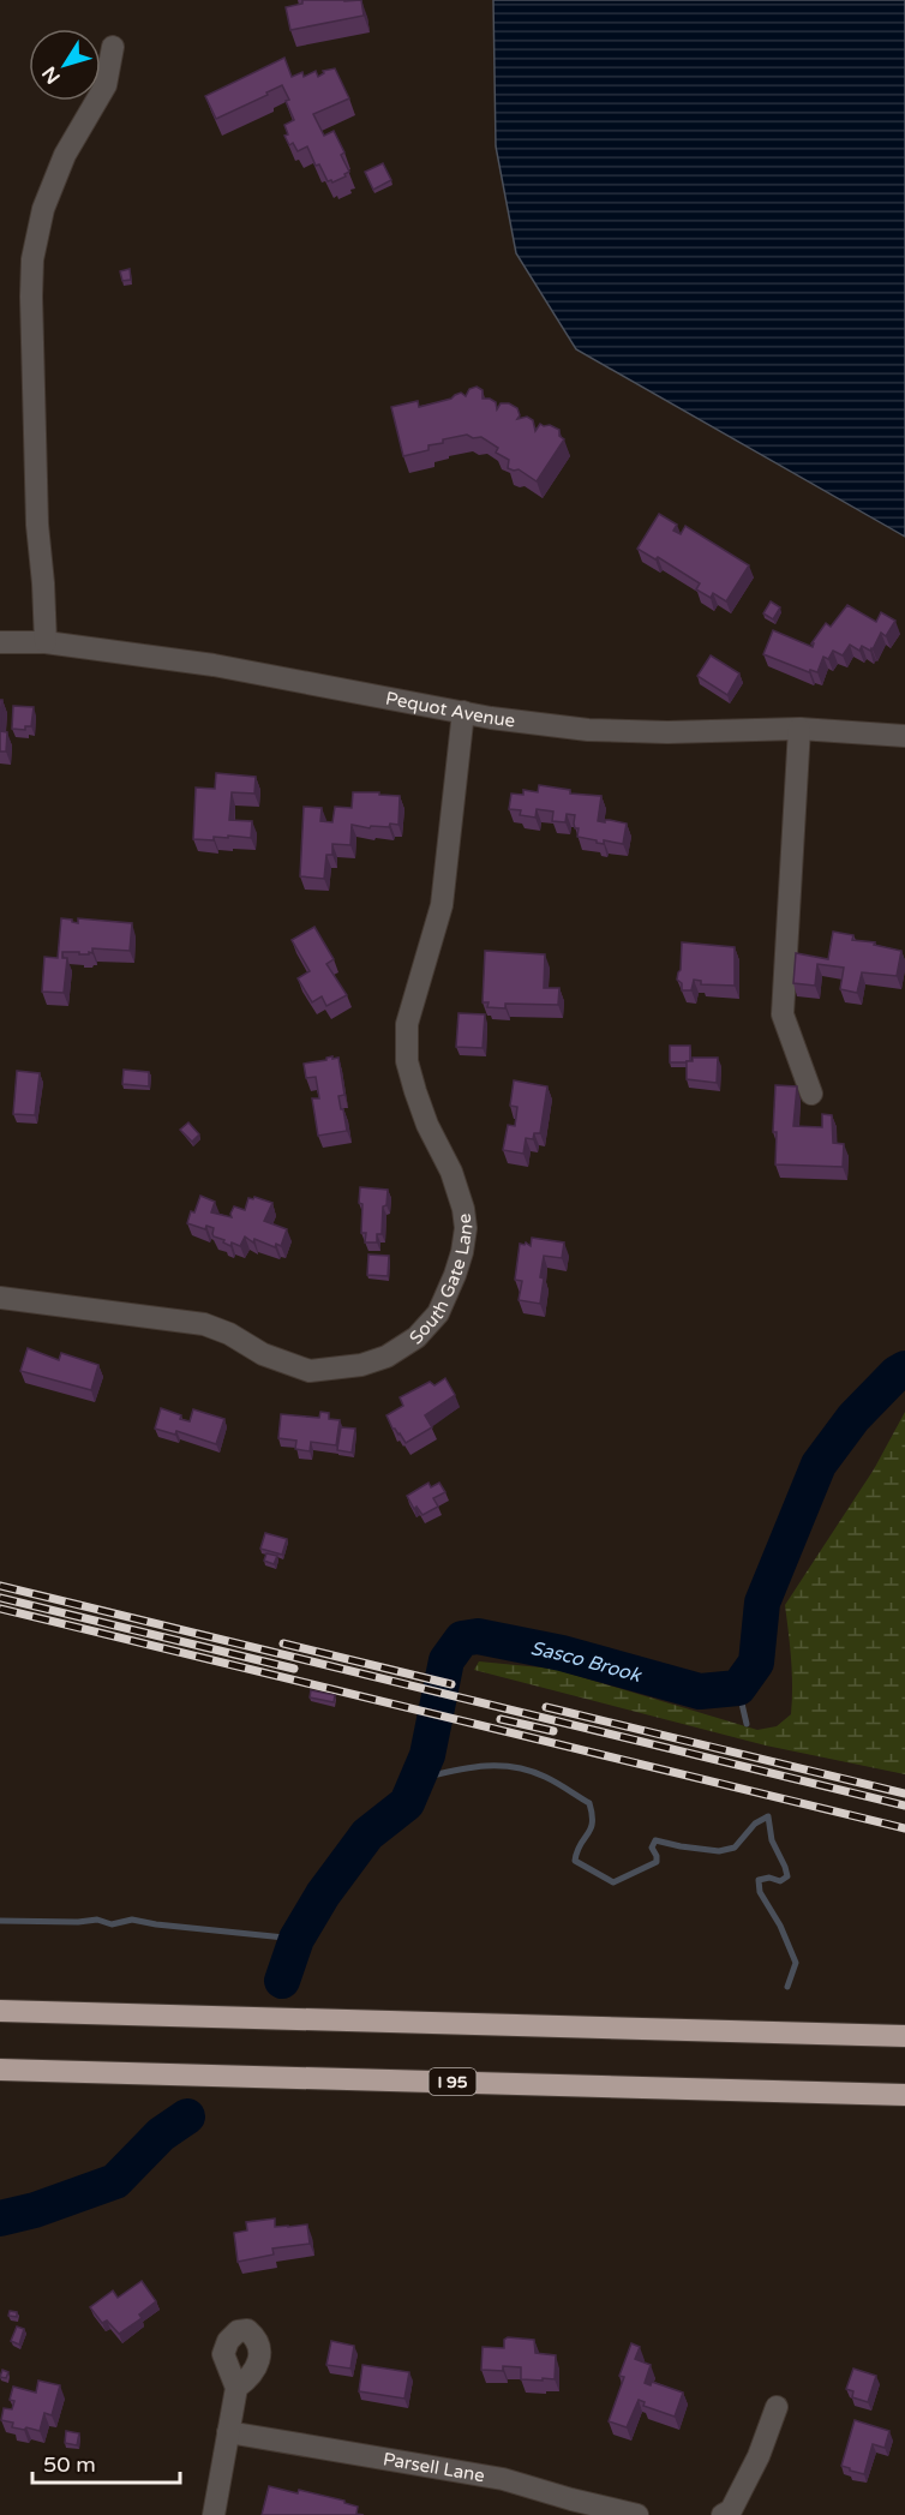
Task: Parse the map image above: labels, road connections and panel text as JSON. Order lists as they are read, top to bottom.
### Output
{
  "streets": {
    "highway": ["I 95"],
    "street": ["Pequot Avenue", "South Gate Lane", "Parsell Lane"]
  },
  "crossings": [
    ["Pequot Avenue", "South Gate Lane"]
  ],
  "water": ["Sasco Brook"],
  "scale_bar": "50 m",
  "north": "bottom left"
}
